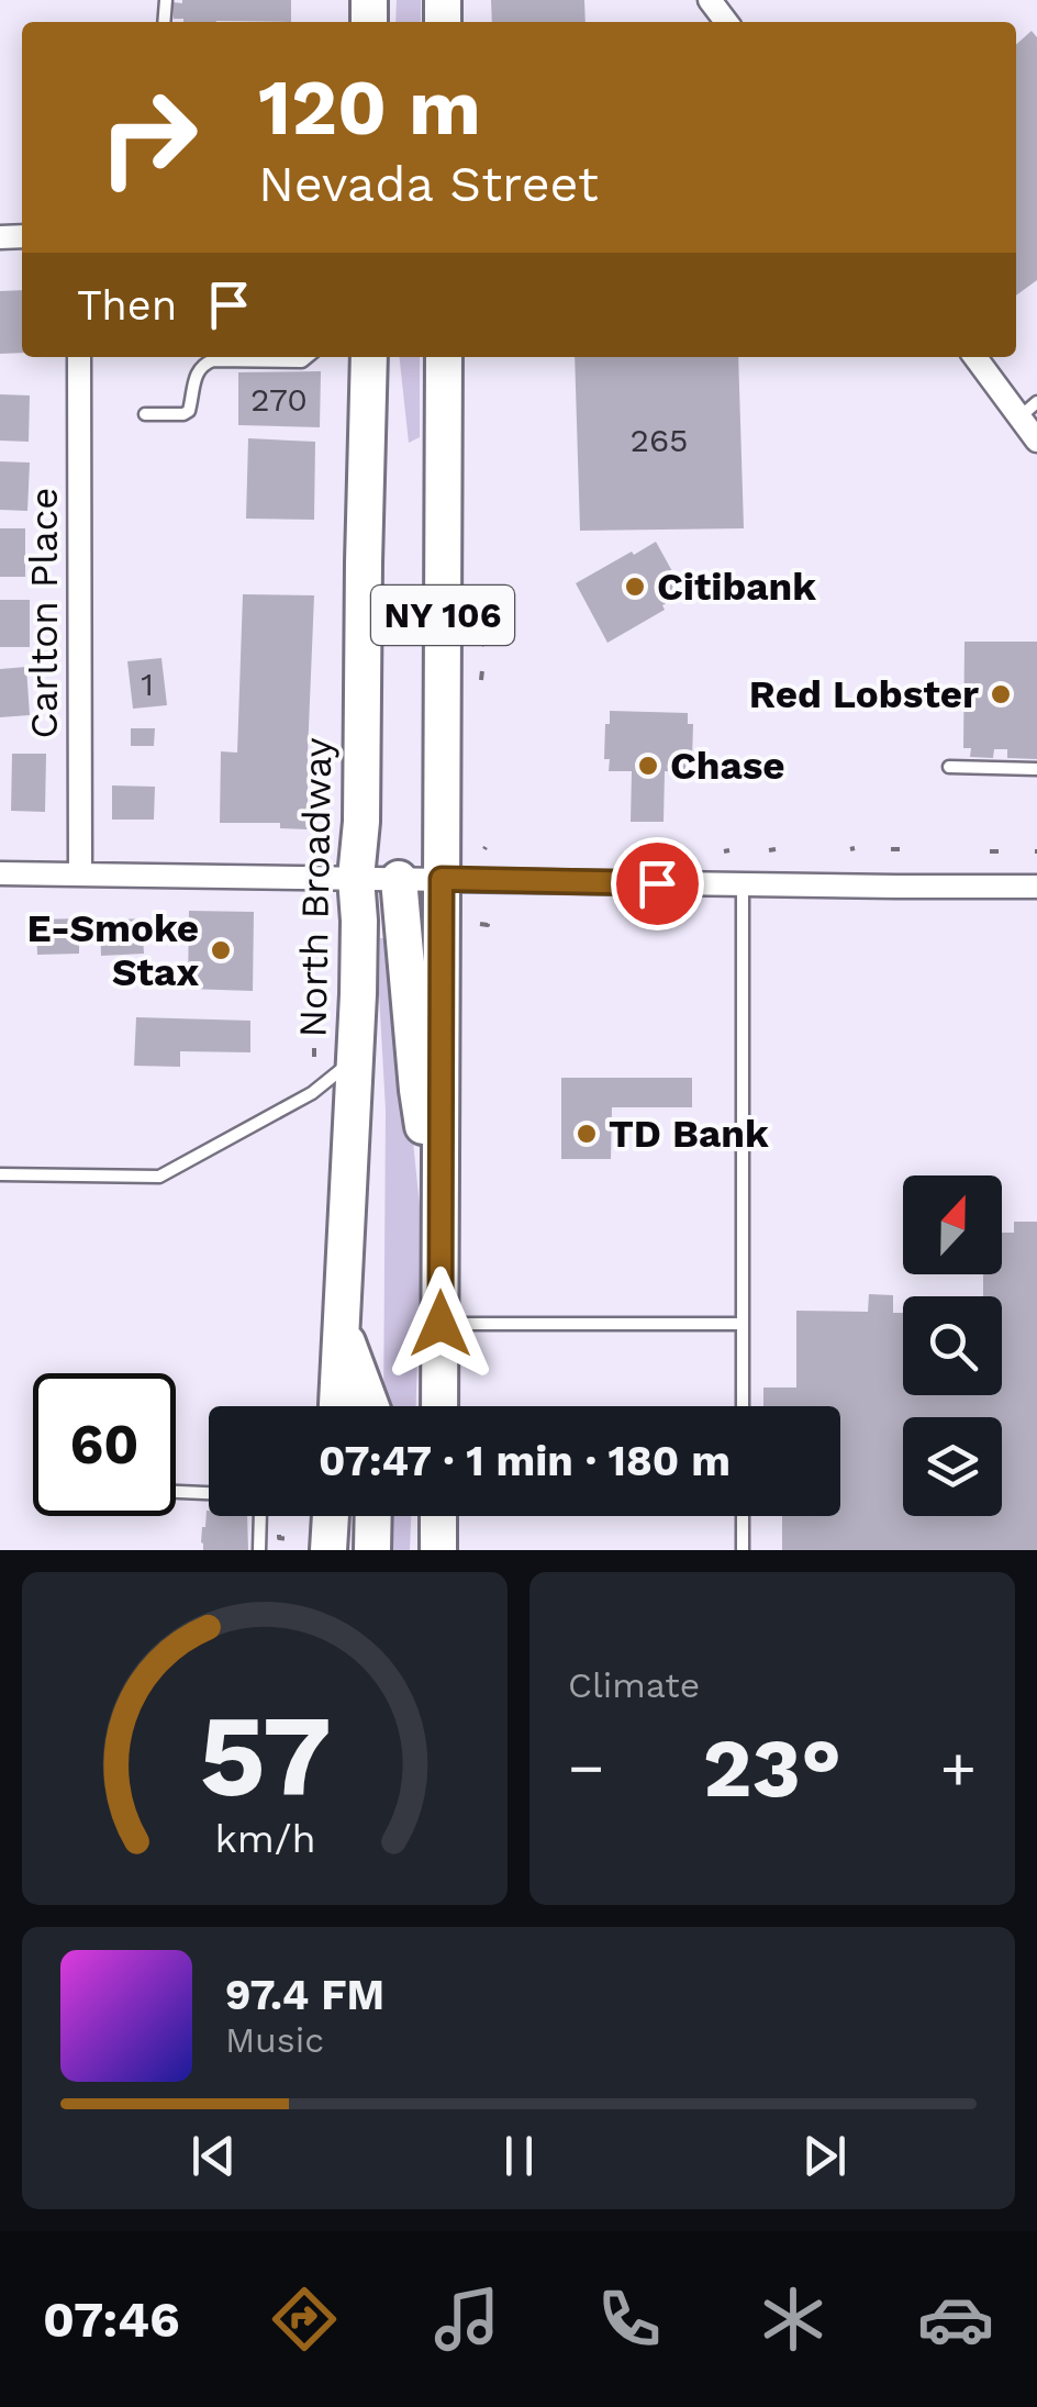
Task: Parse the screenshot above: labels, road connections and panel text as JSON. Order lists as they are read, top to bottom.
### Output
{
  "streets": {
    "main road": ["NY 106", "North Broadway"],
    "street": ["Carlton Place"]
  },
  "places": [
    "Citibank",
    "Red Lobster",
    "Chase",
    "E-Smoke Stax",
    "TD Bank"
  ],
  "house_numbers": ["270", "265", "1"],
  "north": "top",
  "page": {
    "turn": ["120 m", "Nevada Street"],
    "then": "Then",
    "limit": "60",
    "trip": "07:47 · 1 min · 180 m",
    "tile": "Climate",
    "heat": ["−", "23°", "+"],
    "song": ["97.4 FM", "Music"],
    "tabs": "07:46",
    "gauge": ["57", "km/h"]
  }
}
